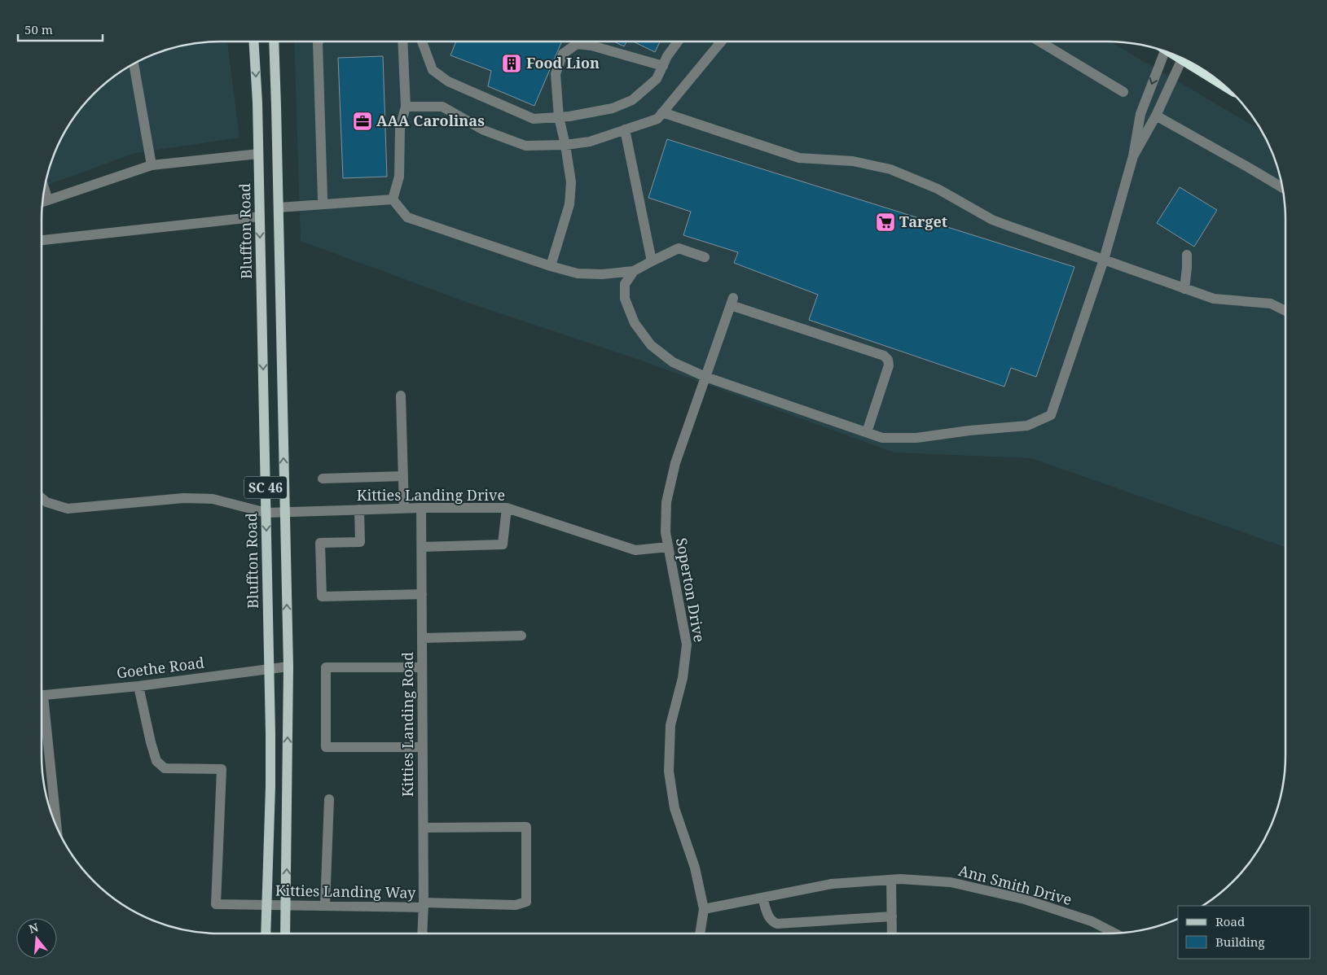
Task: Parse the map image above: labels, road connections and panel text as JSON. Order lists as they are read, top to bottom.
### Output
{
  "streets": {
    "main road": ["Bluffton Road", "SC 46"],
    "street": [
      "Kitties Landing Drive",
      "Soperton Drive",
      "Goethe Road",
      "Kitties Landing Road",
      "Ann Smith Drive",
      "Kitties Landing Way"
    ]
  },
  "crossings": [
    ["Bluffton Road", "Kitties Landing Drive"],
    ["Bluffton Road", "Goethe Road"],
    ["Bluffton Road", "Kitties Landing Way"],
    ["SC 46", "Kitties Landing Drive"],
    ["SC 46", "Goethe Road"],
    ["SC 46", "Kitties Landing Way"],
    ["Kitties Landing Drive", "Soperton Drive"],
    ["Kitties Landing Drive", "Kitties Landing Road"],
    ["Soperton Drive", "Ann Smith Drive"],
    ["Goethe Road", "Kitties Landing Way"],
    ["Kitties Landing Road", "Kitties Landing Way"]
  ],
  "places": {
    "building": ["Food Lion"],
    "office": ["AAA Carolinas"],
    "supermarket": ["Target"]
  },
  "legend": ["Road", "Building"],
  "scale_bar": "50 m",
  "north": "top"
}
